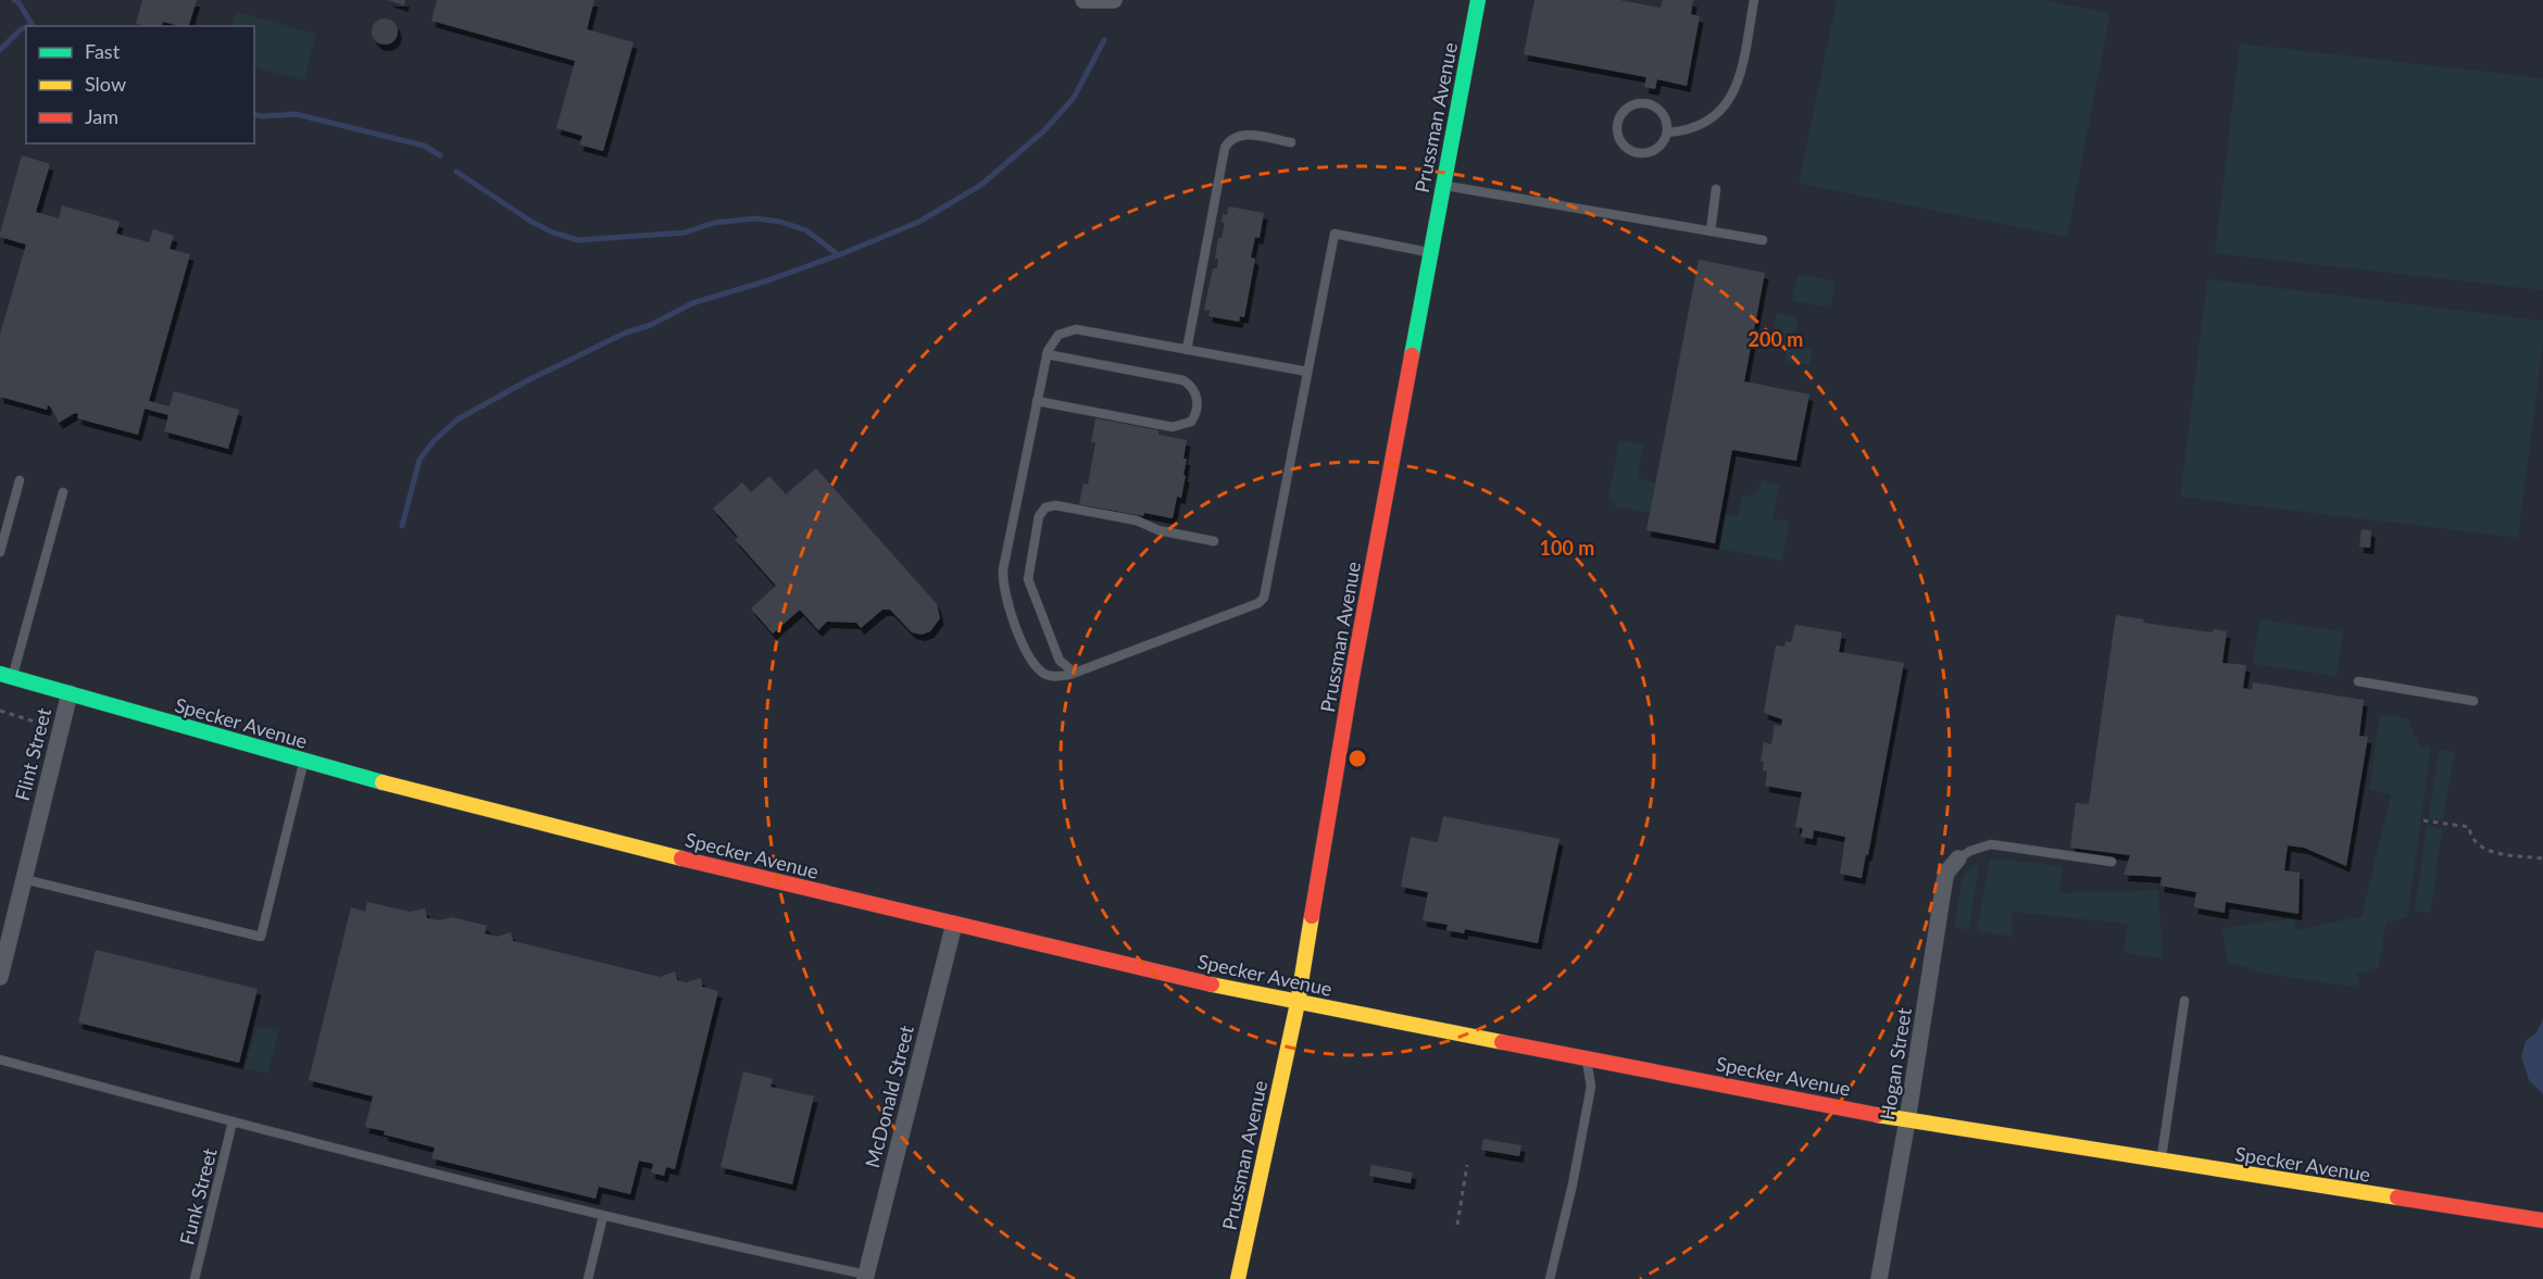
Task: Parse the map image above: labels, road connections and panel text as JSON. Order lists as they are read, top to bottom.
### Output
{
  "streets": {
    "street": [
      "Prussman Avenue",
      "Specker Avenue",
      "Flint Street",
      "Hogan Street",
      "McDonald Street"
    ],
    "lane": ["Funk Street"]
  },
  "crossings": [
    ["Prussman Avenue", "Specker Avenue"],
    ["Specker Avenue", "Flint Street"],
    ["Specker Avenue", "Hogan Street"],
    ["Specker Avenue", "McDonald Street"]
  ],
  "legend": ["Fast", "Slow", "Jam"],
  "rings": ["200 m", "100 m"]
}
